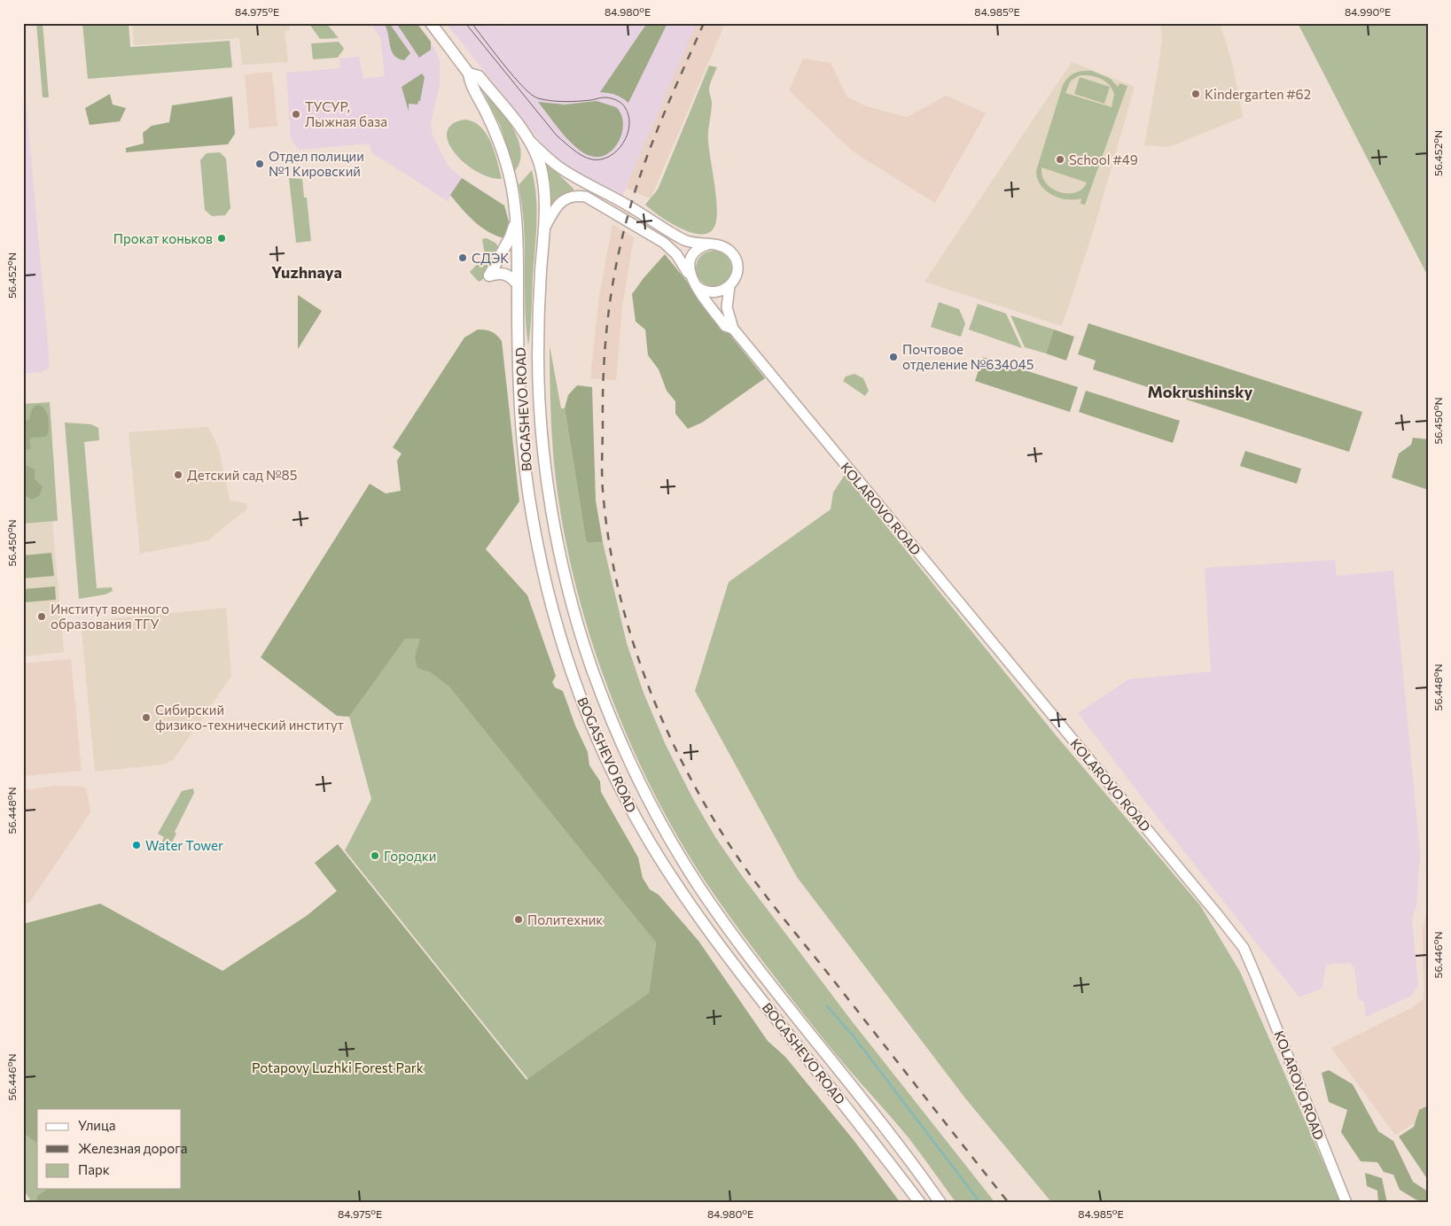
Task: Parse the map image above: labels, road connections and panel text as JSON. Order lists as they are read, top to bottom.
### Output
{
  "streets": {
    "main road": ["BOGASHEVO ROAD", "KOLAROVO ROAD"]
  },
  "districts": ["Yuzhnaya", "Mokrushinsky"],
  "parks": ["Potapovy Luzhki Forest Park"],
  "places": [
    "Kindergarten #62",
    "ТУСУР, Лыжная база",
    "School #49",
    "Отдел полиции №1 Кировский",
    "Прокат коньков",
    "СДЭК",
    "Почтовое отделение №634045",
    "Детский сад №85",
    "Институт военного образования ТГУ",
    "Сибирский физико-технический институт",
    "Water Tower",
    "Городки",
    "Политехник"
  ],
  "legend": ["Улица", "Железная дорога", "Парк"],
  "coordinates": [
    "84.975°E",
    "84.980°E",
    "84.985°E",
    "84.990°E",
    "56.452°N",
    "56.450°N",
    "56.448°N",
    "56.446°N"
  ]
}
